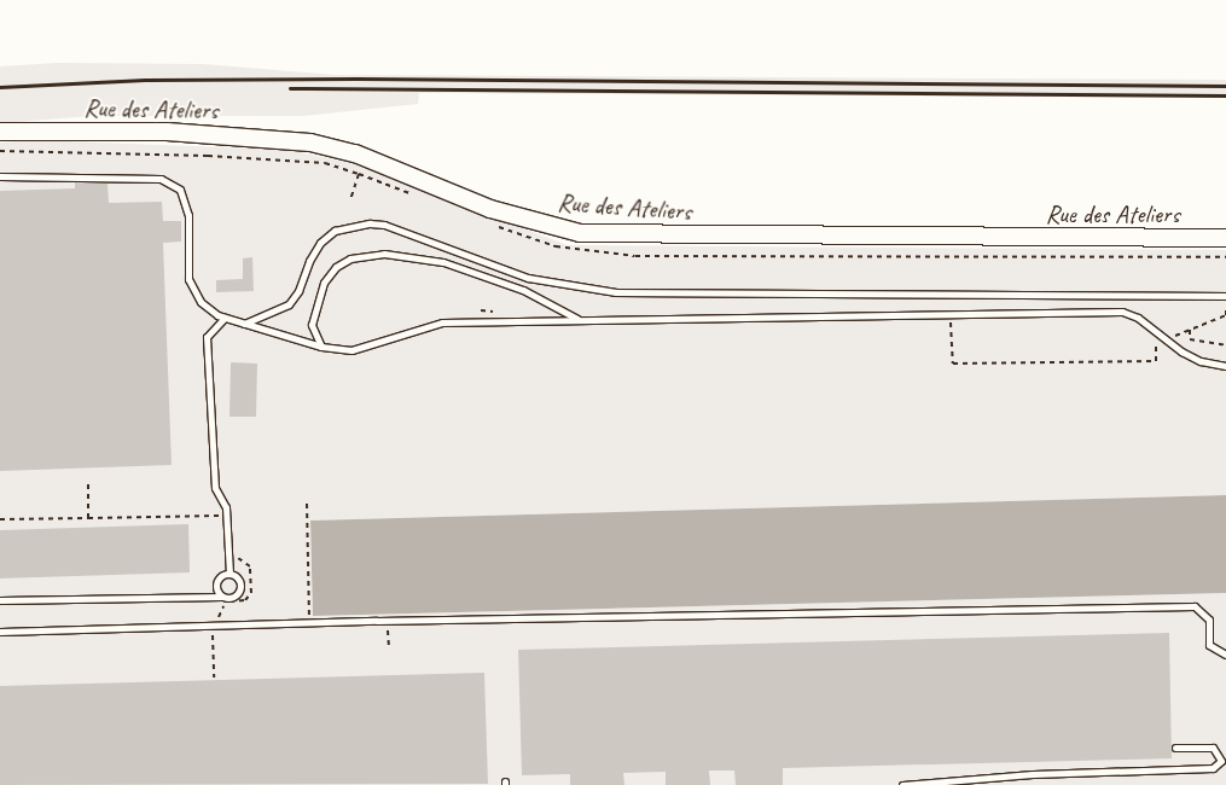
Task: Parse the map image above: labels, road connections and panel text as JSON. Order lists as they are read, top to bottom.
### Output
{
  "streets": {
    "street": ["Rue des Ateliers"]
  }
}
